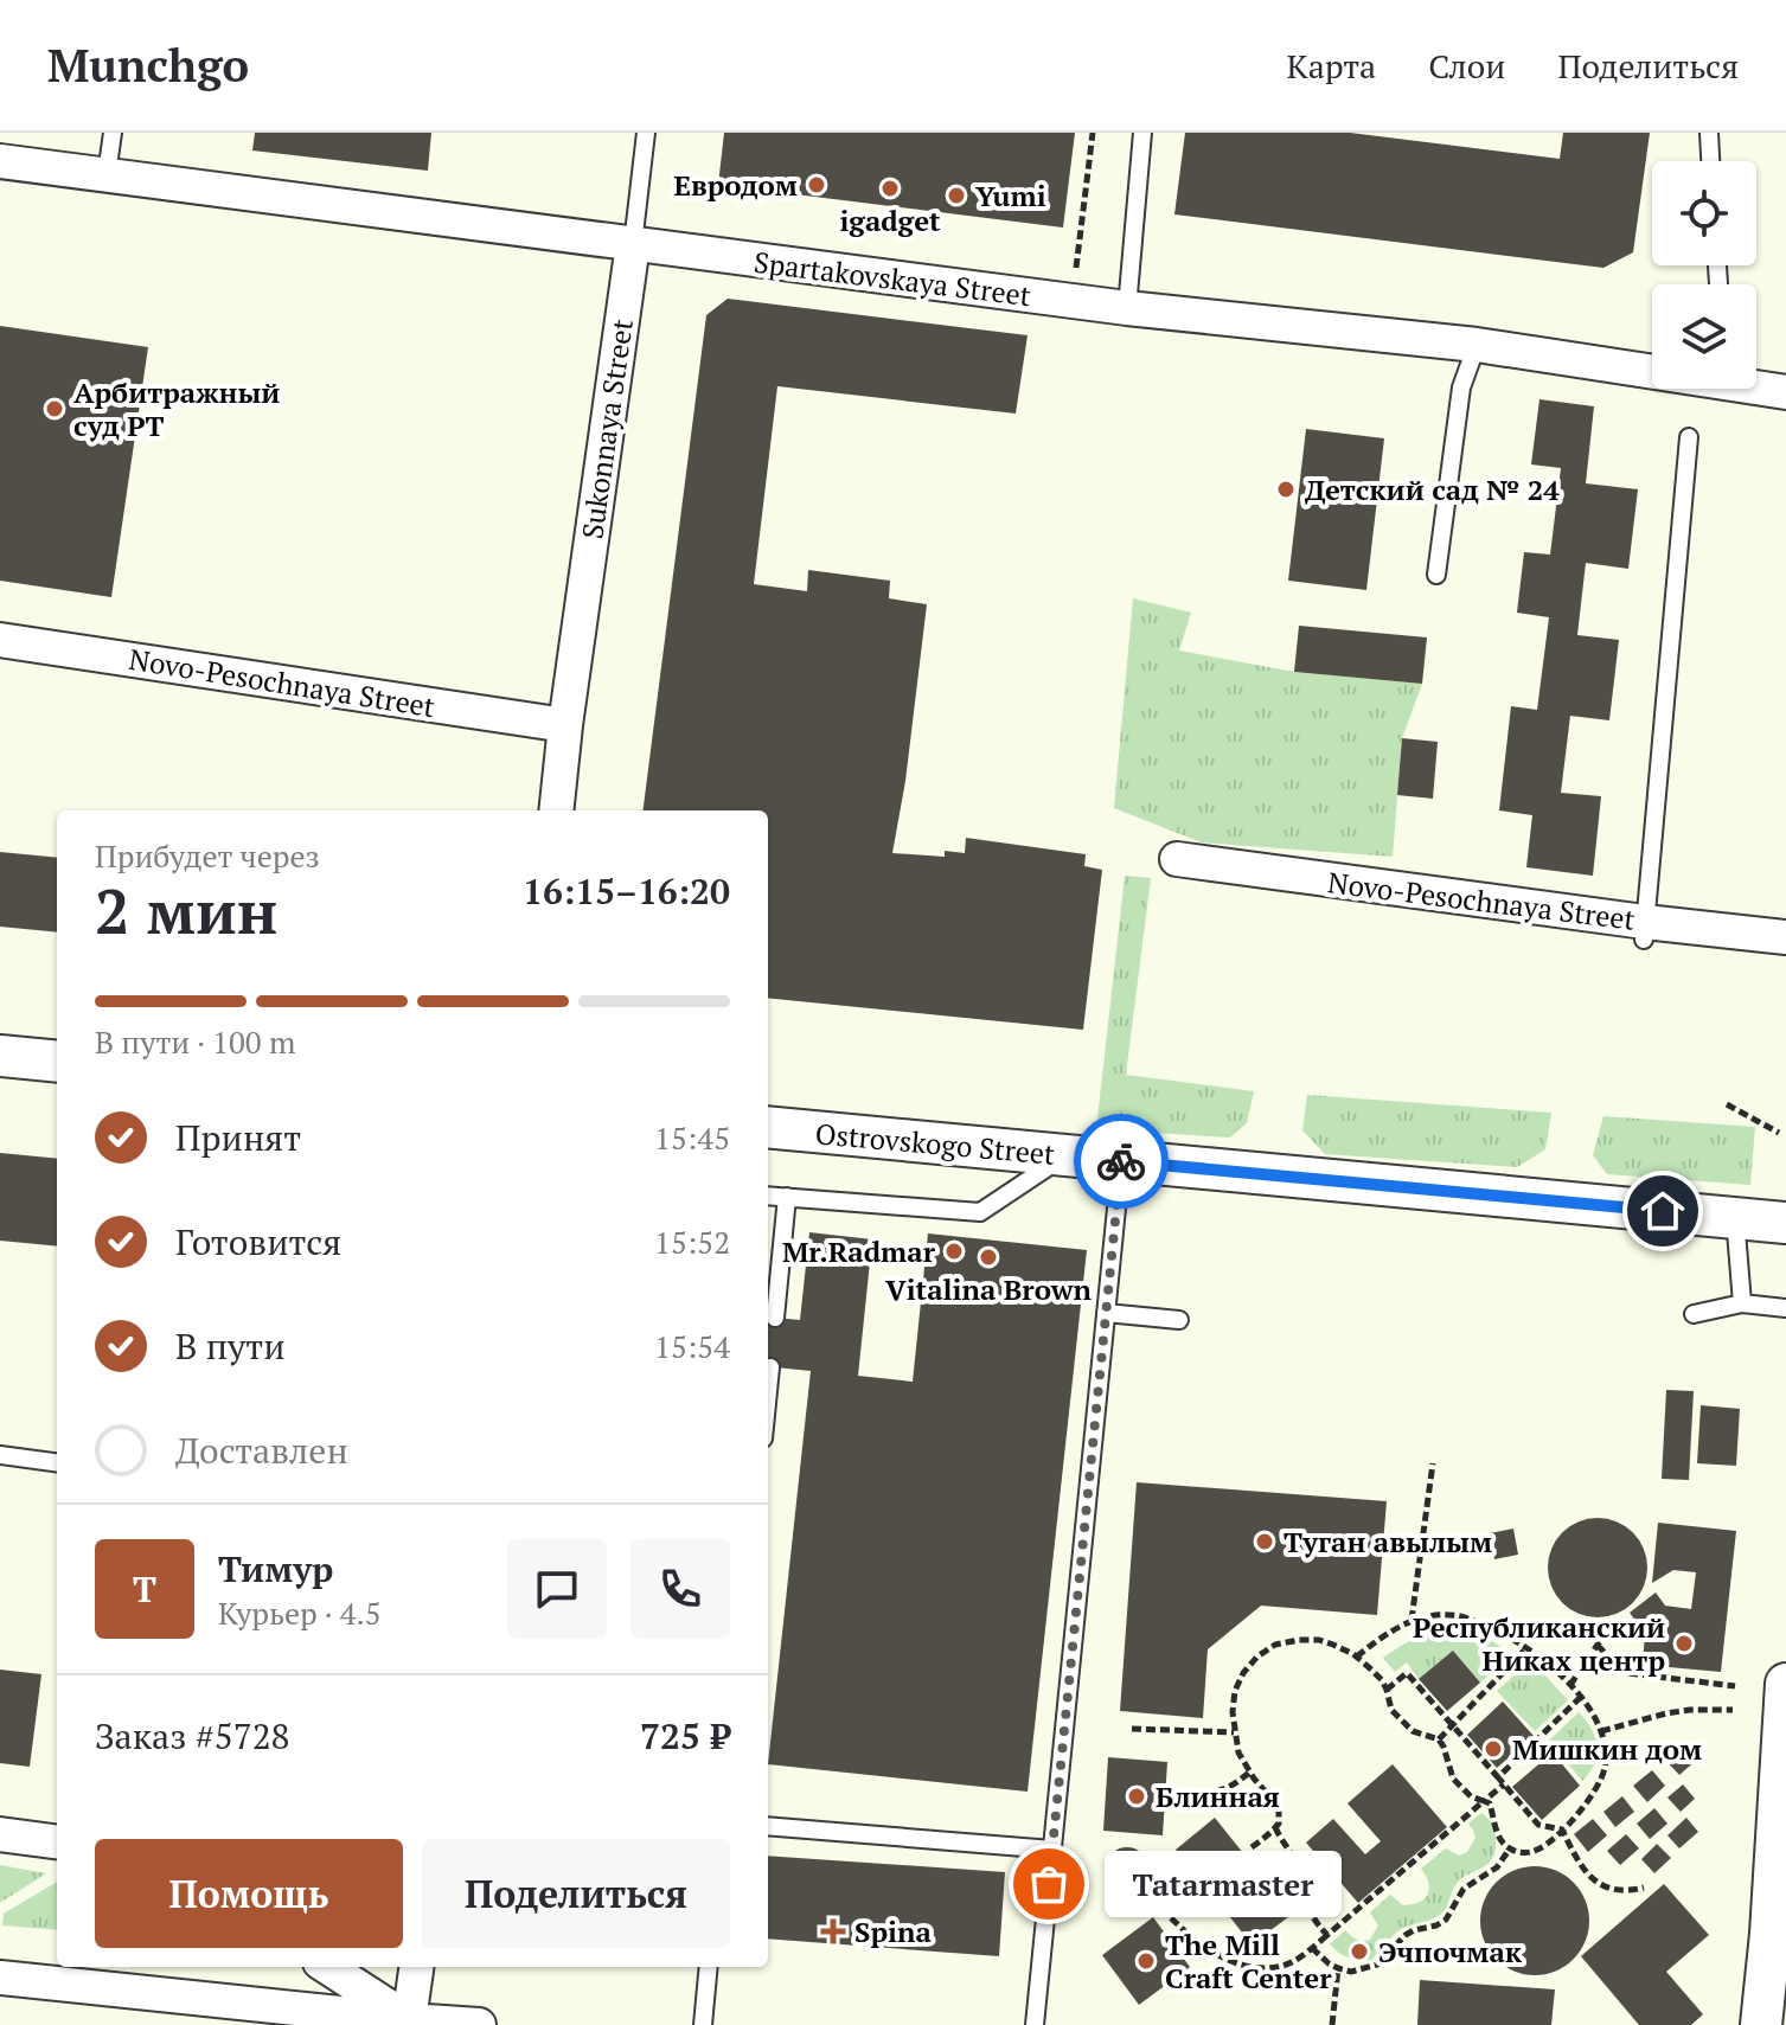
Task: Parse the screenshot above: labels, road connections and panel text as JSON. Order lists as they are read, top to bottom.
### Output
{
  "streets": {
    "street": [
      "Spartakovskaya Street",
      "Sukonnaya Street",
      "Novo-Pesochnaya Street",
      "Ostrovskogo Street"
    ]
  },
  "crossings": [
    ["Spartakovskaya Street", "Sukonnaya Street"],
    ["Sukonnaya Street", "Novo-Pesochnaya Street"]
  ],
  "places": {
    "other": [
      "Евродом",
      "igadget",
      "Yumi",
      "Арбитражный суд РТ",
      "Детский сад № 24",
      "Mr.Radmar",
      "Vitalina Brown",
      "Туган авылым",
      "Республиканский Никах центр",
      "Мишкин дом",
      "Блинная",
      "Tatarmaster",
      "Эчпочмак",
      "The Mill Craft Center"
    ],
    "health": ["Spina"]
  },
  "page": {
    "header": "Munchgo",
    "nav": ["Карта", "Слои", "Поделиться"],
    "heading": ["2 мин", "Прибудет через", "16:15–16:20"],
    "panel": [
      "Тимур",
      "Курьер · 4.5",
      "Заказ #5728",
      "725 ₽"
    ],
    "bar": "В пути · 100 m",
    "list": [
      ["Принят", "15:45"],
      ["Готовится", "15:52"],
      ["В пути", "15:54"],
      "Доставлен"
    ],
    "round": "Т",
    "buttons": ["Помощь", "Поделиться"],
    "bubble": "Tatarmaster"
  }
}
